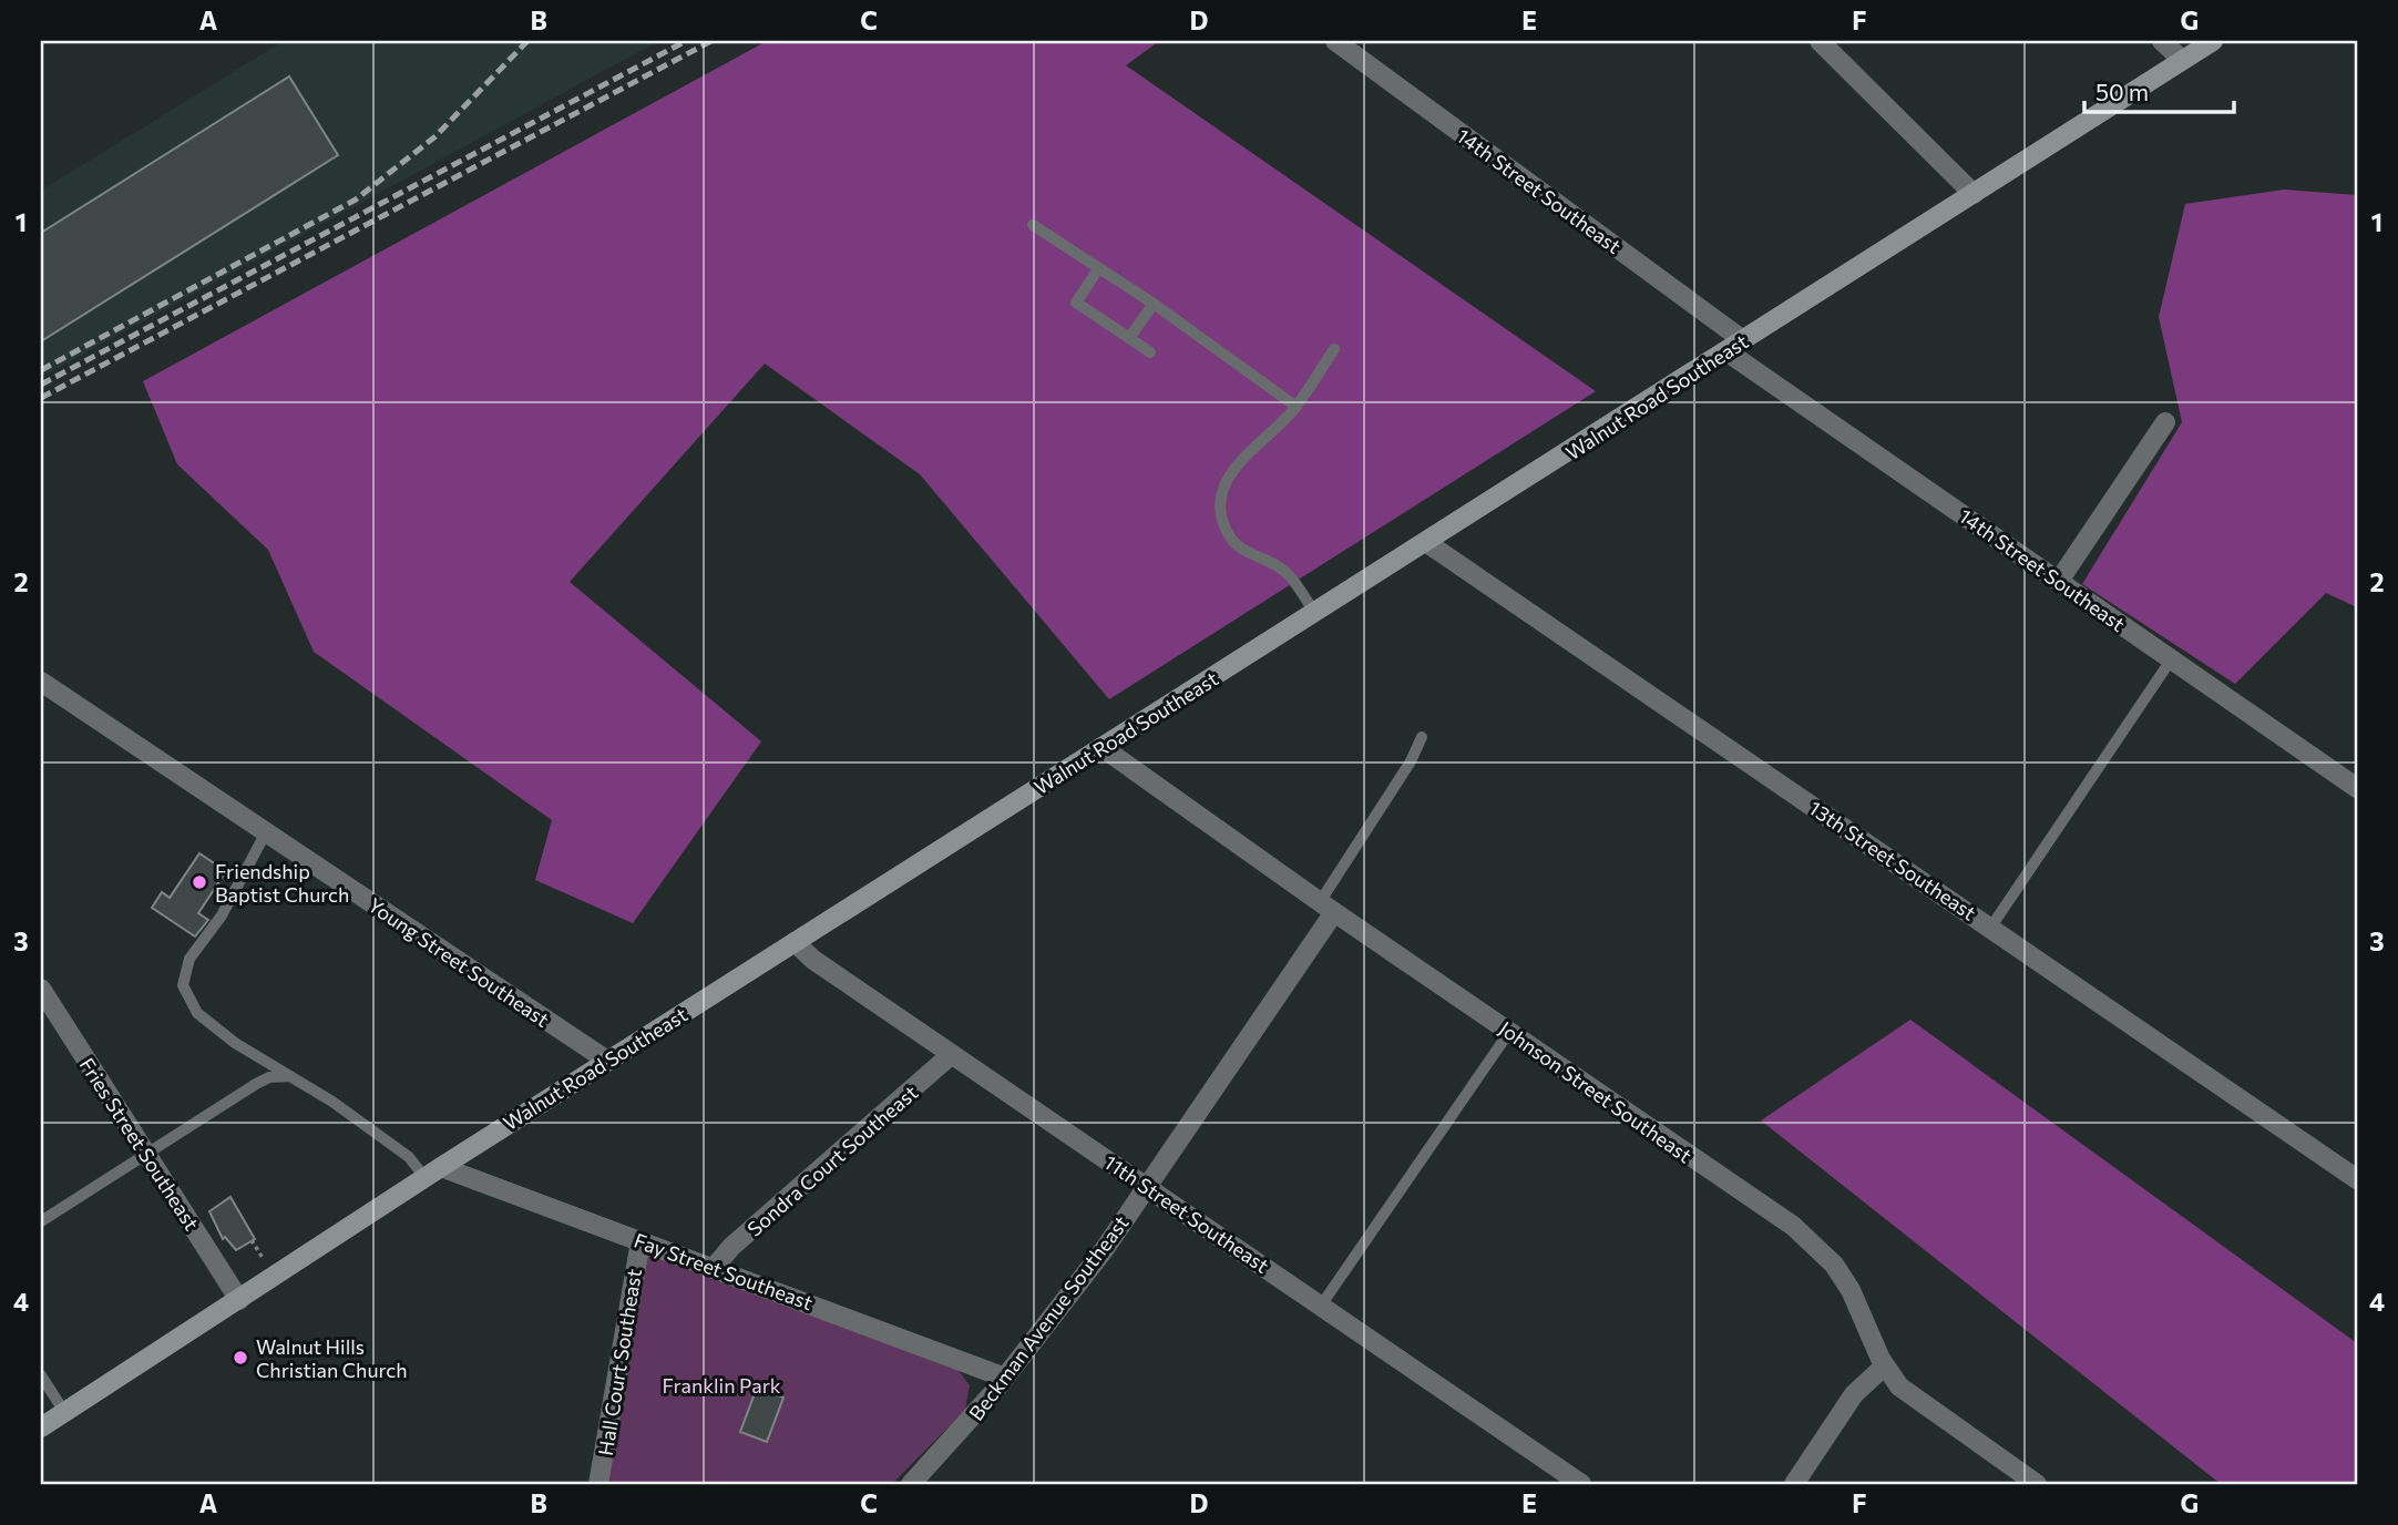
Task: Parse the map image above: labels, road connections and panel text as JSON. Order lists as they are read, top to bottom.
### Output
{
  "streets": {
    "main road": ["Walnut Road Southeast"],
    "street": [
      "14th Street Southeast",
      "13th Street Southeast",
      "Young Street Southeast",
      "Johnson Street Southeast",
      "Fries Street Southeast",
      "Sondra Court Southeast",
      "11th Street Southeast",
      "Fay Street Southeast",
      "Beckman Avenue Southeast",
      "Hall Court Southeast"
    ]
  },
  "crossings": [
    ["14th Street Southeast", "Walnut Road Southeast"],
    ["Walnut Road Southeast", "13th Street Southeast"],
    ["Walnut Road Southeast", "Young Street Southeast"],
    ["Walnut Road Southeast", "Johnson Street Southeast"],
    ["Walnut Road Southeast", "Fries Street Southeast"],
    ["Walnut Road Southeast", "11th Street Southeast"],
    ["Walnut Road Southeast", "Fay Street Southeast"],
    ["Johnson Street Southeast", "Beckman Avenue Southeast"],
    ["Sondra Court Southeast", "11th Street Southeast"],
    ["Sondra Court Southeast", "Fay Street Southeast"],
    ["11th Street Southeast", "Beckman Avenue Southeast"],
    ["Fay Street Southeast", "Beckman Avenue Southeast"],
    ["Fay Street Southeast", "Hall Court Southeast"]
  ],
  "parks": ["Franklin Park"],
  "places": ["Friendship Baptist Church", "Walnut Hills Christian Church"],
  "scale_bar": "50 m",
  "grid": {
    "columns": [
      "A",
      "B",
      "C",
      "D",
      "E",
      "F",
      "G"
    ],
    "rows": [
      "1",
      "2",
      "3",
      "4"
    ]
  }
}
